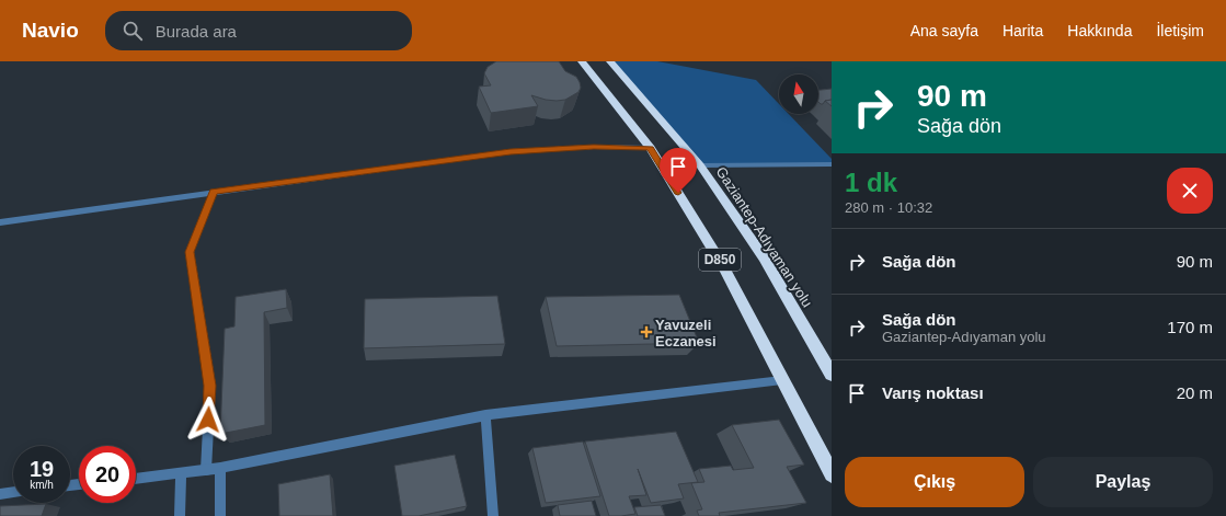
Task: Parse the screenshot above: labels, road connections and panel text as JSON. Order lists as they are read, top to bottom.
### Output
{
  "streets": {
    "highway": ["Gaziantep-Adıyaman yolu", "D850"]
  },
  "places": {
    "health": ["Yavuzeli Eczanesi"]
  },
  "north": "top",
  "page": {
    "header": "Navio",
    "search": "Burada ara",
    "nav": [
      "Ana sayfa",
      "Harita",
      "Hakkında",
      "İletişim"
    ],
    "turn": ["90 m", "Sağa dön"],
    "heading": ["1 dk", "280 m · 10:32"],
    "list": [
      {
        "name": "Sağa dön",
        "value": "90 m"
      },
      {
        "name": "Sağa dön",
        "note": "Gaziantep-Adıyaman yolu",
        "value": "170 m"
      },
      {
        "name": "Varış noktası",
        "value": "20 m"
      }
    ],
    "speed": "19 km/h",
    "limit": "20",
    "buttons": ["Çıkış", "Paylaş"]
  }
}
